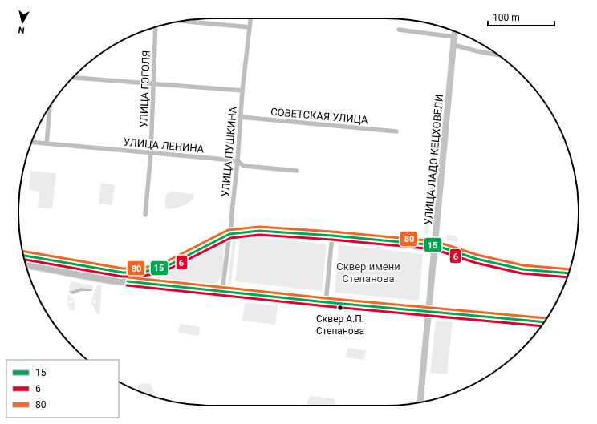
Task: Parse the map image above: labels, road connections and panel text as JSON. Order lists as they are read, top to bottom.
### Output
{
  "streets": {
    "main road": ["УЛИЦА ЛАДО КЕЦХОВЕЛИ"],
    "street": [
      "УЛИЦА ГОГОЛЯ",
      "СОВЕТСКАЯ УЛИЦА",
      "УЛИЦА ЛЕНИНА",
      "УЛИЦА ПУШКИНА"
    ]
  },
  "crossings": [
    ["УЛИЦА ГОГОЛЯ", "УЛИЦА ЛЕНИНА"],
    ["СОВЕТСКАЯ УЛИЦА", "УЛИЦА ПУШКИНА"],
    ["УЛИЦА ЛЕНИНА", "УЛИЦА ПУШКИНА"]
  ],
  "parks": ["Сквер имени Степанова"],
  "places": ["Сквер А.П. Степанова"],
  "lines": ["transit line 80", "transit line 15", "transit line 6"],
  "legend": ["15", "6", "80"],
  "scale_bar": "100 m",
  "north": "bottom"
}
